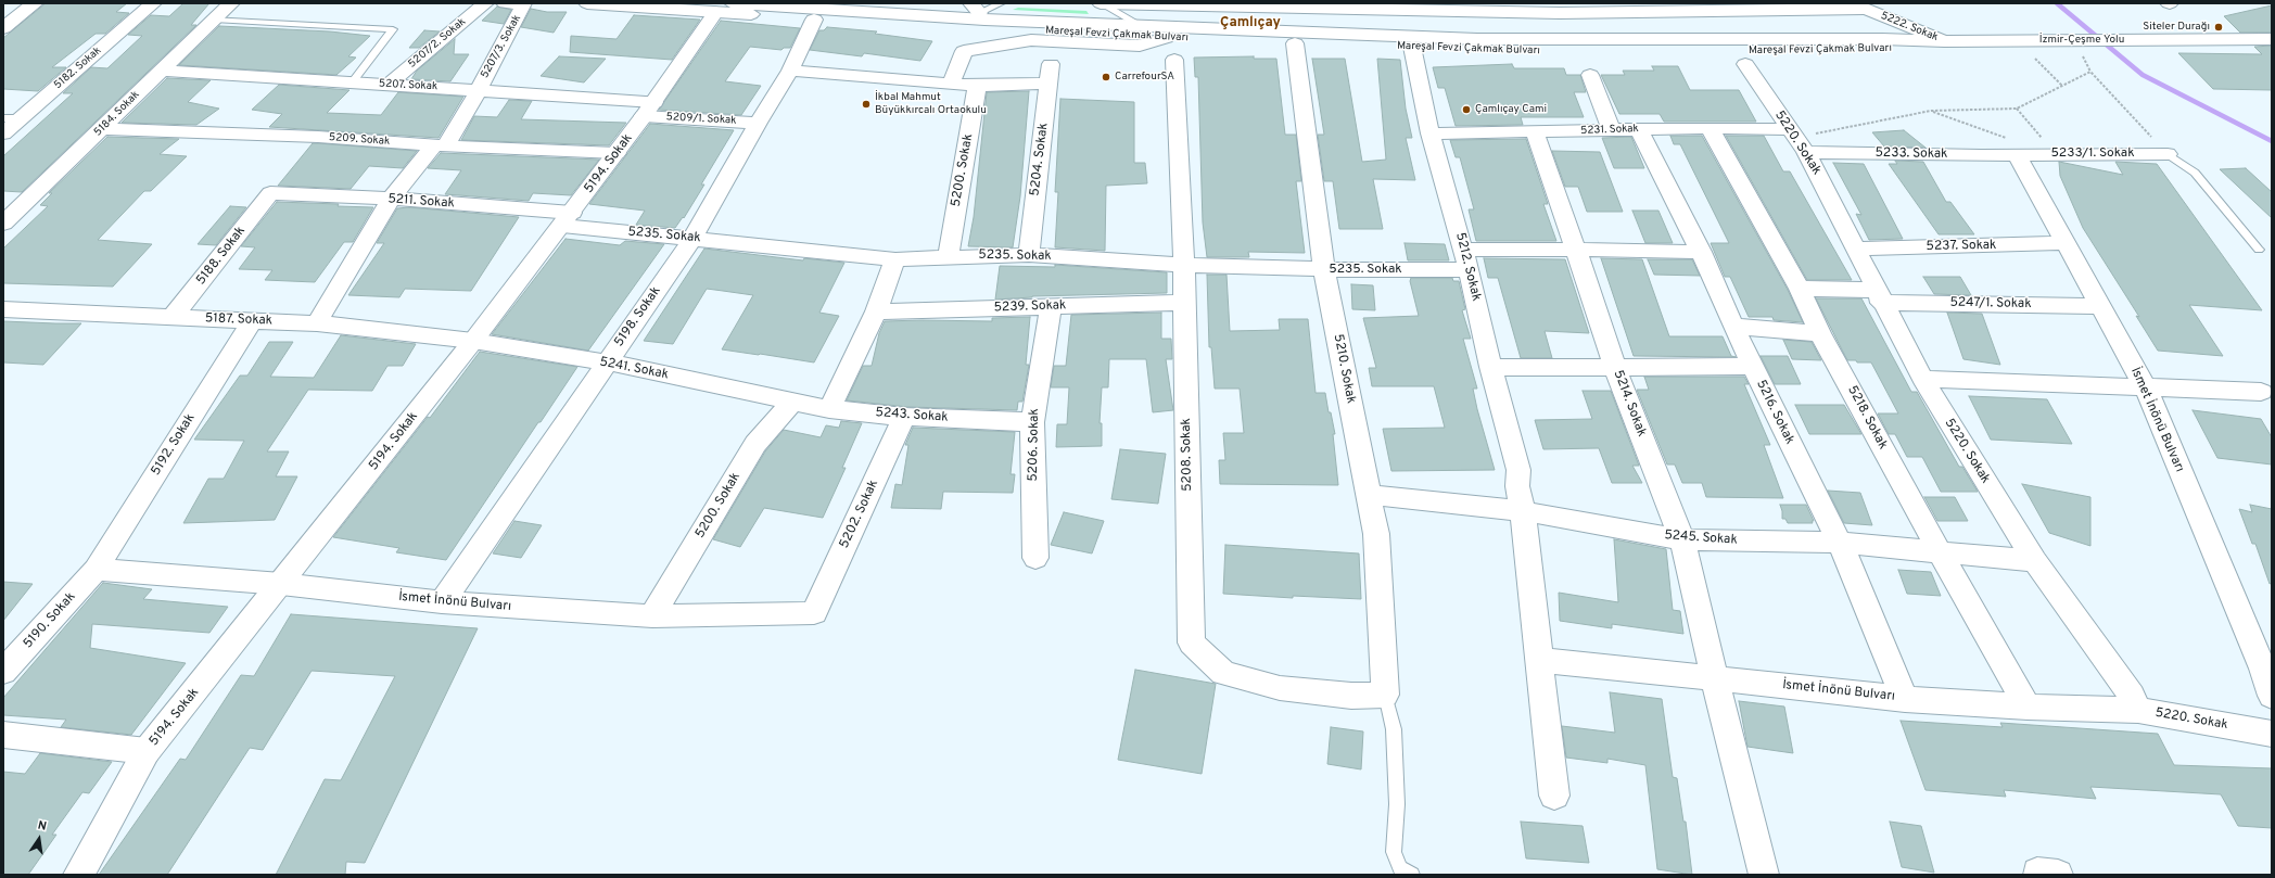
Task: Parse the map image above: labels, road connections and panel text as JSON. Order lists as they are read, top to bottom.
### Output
{
  "streets": {
    "main road": [
      "5222. Sokak",
      "Mareşal Fevzi Çakmak Bulvarı",
      "İzmir-Çeşme Yolu",
      "5207/2. Sokak",
      "5207/3. Sokak",
      "5182. Sokak",
      "5207. Sokak",
      "5184. Sokak",
      "5209/1. Sokak",
      "5231. Sokak",
      "5209. Sokak",
      "5220. Sokak",
      "5233. Sokak",
      "5233/1. Sokak",
      "5204. Sokak",
      "5194. Sokak",
      "5200. Sokak",
      "5211. Sokak",
      "5235. Sokak",
      "5237. Sokak",
      "5188. Sokak",
      "5212. Sokak",
      "5247/1. Sokak",
      "5239. Sokak",
      "5198. Sokak",
      "5187. Sokak",
      "5241. Sokak",
      "5210. Sokak",
      "5214. Sokak",
      "5216. Sokak",
      "5243. Sokak",
      "5218. Sokak",
      "İsmet İnönü Bulvarı",
      "5192. Sokak",
      "5206. Sokak",
      "5208. Sokak",
      "5202. Sokak",
      "5245. Sokak",
      "5190. Sokak"
    ]
  },
  "crossings": [
    ["5222. Sokak", "Mareşal Fevzi Çakmak Bulvarı"],
    ["5222. Sokak", "İzmir-Çeşme Yolu"],
    ["Mareşal Fevzi Çakmak Bulvarı", "İzmir-Çeşme Yolu"],
    ["Mareşal Fevzi Çakmak Bulvarı", "5194. Sokak"],
    ["Mareşal Fevzi Çakmak Bulvarı", "5212. Sokak"],
    ["Mareşal Fevzi Çakmak Bulvarı", "5198. Sokak"],
    ["Mareşal Fevzi Çakmak Bulvarı", "5210. Sokak"],
    ["Mareşal Fevzi Çakmak Bulvarı", "5208. Sokak"],
    ["5207/2. Sokak", "5207. Sokak"],
    ["5207/3. Sokak", "5207. Sokak"],
    ["5207/3. Sokak", "5209. Sokak"],
    ["5207. Sokak", "5184. Sokak"],
    ["5207. Sokak", "5209/1. Sokak"],
    ["5207. Sokak", "5194. Sokak"],
    ["5184. Sokak", "5209. Sokak"],
    ["5209/1. Sokak", "5194. Sokak"],
    ["5209/1. Sokak", "5198. Sokak"],
    ["5231. Sokak", "5220. Sokak"],
    ["5231. Sokak", "5233. Sokak"],
    ["5231. Sokak", "5212. Sokak"],
    ["5231. Sokak", "5214. Sokak"],
    ["5231. Sokak", "5216. Sokak"],
    ["5231. Sokak", "5218. Sokak"],
    ["5209. Sokak", "5194. Sokak"],
    ["5220. Sokak", "5233. Sokak"],
    ["5220. Sokak", "5237. Sokak"],
    ["5220. Sokak", "5247/1. Sokak"],
    ["5220. Sokak", "İsmet İnönü Bulvarı"],
    ["5220. Sokak", "5245. Sokak"],
    ["5233. Sokak", "5233/1. Sokak"],
    ["5233. Sokak", "İsmet İnönü Bulvarı"],
    ["5233/1. Sokak", "İsmet İnönü Bulvarı"],
    ["5204. Sokak", "5235. Sokak"],
    ["5194. Sokak", "5211. Sokak"],
    ["5194. Sokak", "5235. Sokak"],
    ["5194. Sokak", "5187. Sokak"],
    ["5194. Sokak", "5241. Sokak"],
    ["5194. Sokak", "İsmet İnönü Bulvarı"],
    ["5200. Sokak", "5235. Sokak"],
    ["5200. Sokak", "5241. Sokak"],
    ["5200. Sokak", "5243. Sokak"],
    ["5200. Sokak", "İsmet İnönü Bulvarı"],
    ["5211. Sokak", "5235. Sokak"],
    ["5211. Sokak", "5188. Sokak"],
    ["5235. Sokak", "5212. Sokak"],
    ["5235. Sokak", "5198. Sokak"],
    ["5235. Sokak", "5210. Sokak"],
    ["5235. Sokak", "5208. Sokak"],
    ["5237. Sokak", "İsmet İnönü Bulvarı"],
    ["5188. Sokak", "5187. Sokak"],
    ["5212. Sokak", "İsmet İnönü Bulvarı"],
    ["5212. Sokak", "5245. Sokak"],
    ["5247/1. Sokak", "5218. Sokak"],
    ["5247/1. Sokak", "İsmet İnönü Bulvarı"],
    ["5239. Sokak", "5206. Sokak"],
    ["5239. Sokak", "5208. Sokak"],
    ["5198. Sokak", "5241. Sokak"],
    ["5198. Sokak", "İsmet İnönü Bulvarı"],
    ["5187. Sokak", "5241. Sokak"],
    ["5187. Sokak", "5192. Sokak"],
    ["5241. Sokak", "5243. Sokak"],
    ["5210. Sokak", "5208. Sokak"],
    ["5210. Sokak", "5245. Sokak"],
    ["5214. Sokak", "İsmet İnönü Bulvarı"],
    ["5214. Sokak", "5245. Sokak"],
    ["5216. Sokak", "İsmet İnönü Bulvarı"],
    ["5216. Sokak", "5245. Sokak"],
    ["5243. Sokak", "5206. Sokak"],
    ["5243. Sokak", "5202. Sokak"],
    ["5218. Sokak", "İsmet İnönü Bulvarı"],
    ["5218. Sokak", "5245. Sokak"],
    ["İsmet İnönü Bulvarı", "5192. Sokak"],
    ["İsmet İnönü Bulvarı", "5202. Sokak"],
    ["İsmet İnönü Bulvarı", "5190. Sokak"],
    ["5192. Sokak", "5190. Sokak"]
  ],
  "districts": ["Çamlıçay"],
  "places": [
    "Siteler Durağı",
    "CarrefourSA",
    "İkbal Mahmut Büyükkırcalı Ortaokulu",
    "Çamlıçay Cami"
  ],
  "north": "top"
}
